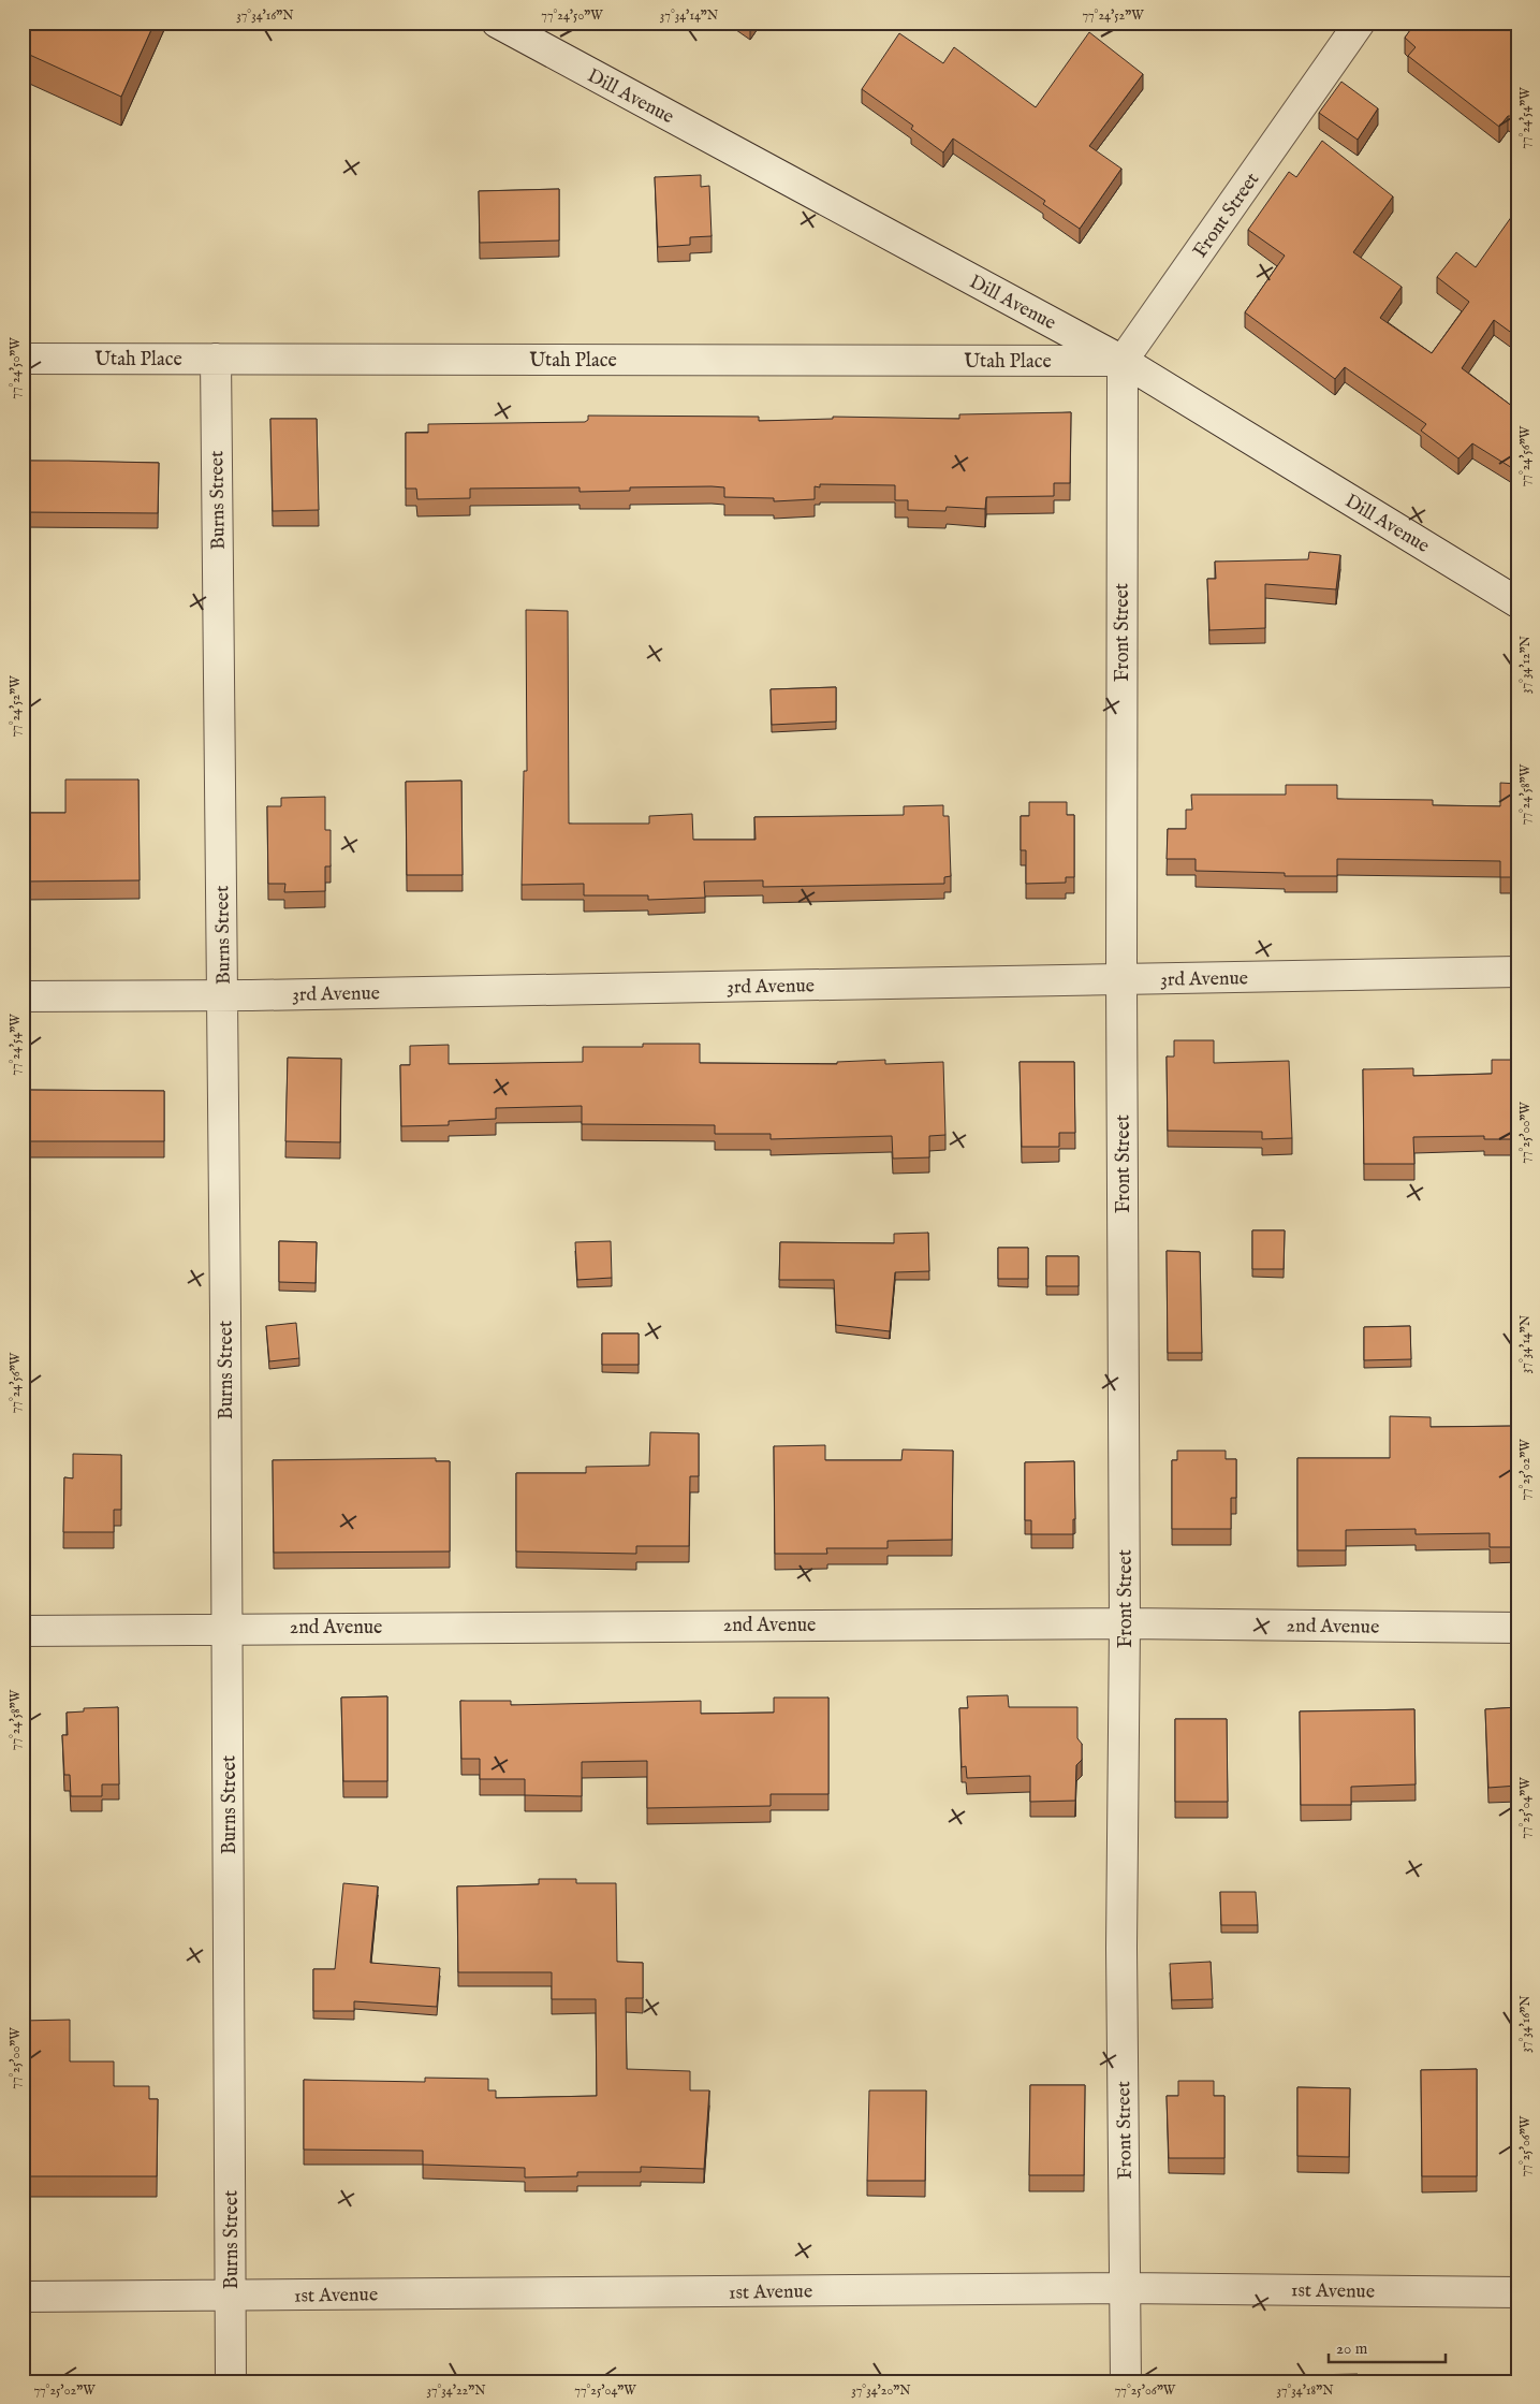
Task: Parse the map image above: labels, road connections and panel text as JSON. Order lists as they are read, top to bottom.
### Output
{
  "streets": {
    "street": [
      "Dill Avenue",
      "Front Street",
      "Utah Place",
      "Burns Street",
      "3rd Avenue",
      "2nd Avenue",
      "1st Avenue"
    ]
  },
  "crossings": [
    ["Dill Avenue", "Front Street"],
    ["Dill Avenue", "Utah Place"],
    ["Front Street", "Utah Place"],
    ["Front Street", "3rd Avenue"],
    ["Front Street", "2nd Avenue"],
    ["Front Street", "1st Avenue"],
    ["Utah Place", "Burns Street"],
    ["Burns Street", "3rd Avenue"],
    ["Burns Street", "2nd Avenue"],
    ["Burns Street", "1st Avenue"]
  ],
  "scale_bar": "20 m",
  "coordinates": [
    "37°34'16\"N",
    "77°24'50\"W",
    "37°34'14\"N",
    "77°24'52\"W",
    "77°24'54\"W",
    "77°24'56\"W",
    "37°34'12\"N",
    "77°24'58\"W",
    "77°25'00\"W",
    "77°25'02\"W",
    "77°25'04\"W",
    "77°25'06\"W",
    "37°34'22\"N",
    "37°34'20\"N",
    "37°34'18\"N"
  ]
}
